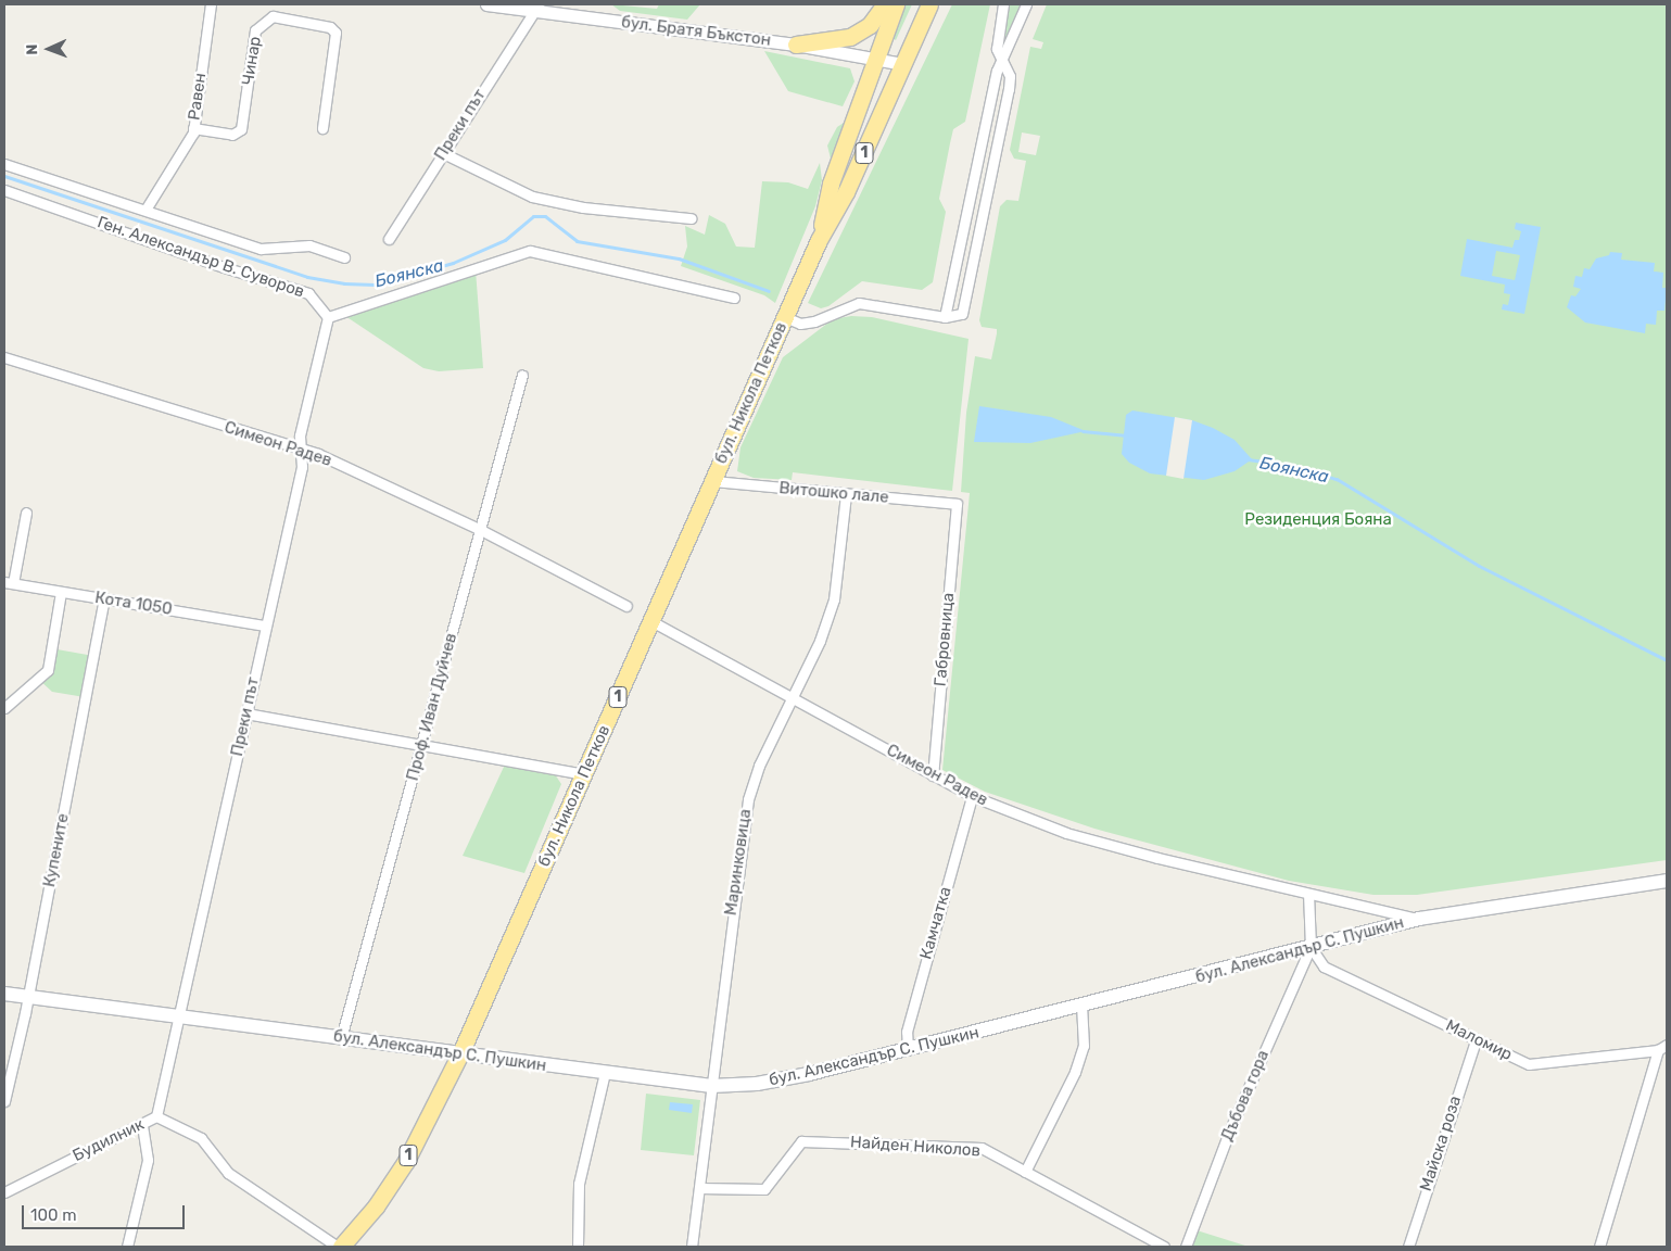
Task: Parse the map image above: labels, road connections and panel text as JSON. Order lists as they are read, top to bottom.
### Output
{
  "streets": {
    "highway": ["1", "бул. Никола Петков"],
    "main road": ["бул. Александър С. Пушкин"],
    "street": [
      "бул. Братя Бъкстон",
      "Чинар",
      "Равен",
      "Преки път",
      "Ген. Александър В. Суворов",
      "Симеон Радев",
      "Витошко лале",
      "Кота 1050",
      "Габровница",
      "Проф. Иван Дуйчев",
      "Купените",
      "Маринковица",
      "Камчатка",
      "Маломир",
      "Дъбова гора",
      "Будилник",
      "Майска роза",
      "Найден Николов"
    ]
  },
  "crossings": [
    ["бул. Братя Бъкстон", "Преки път"],
    ["бул. Братя Бъкстон", "1"],
    ["бул. Братя Бъкстон", "бул. Никола Петков"],
    ["Чинар", "Равен"],
    ["Равен", "Ген. Александър В. Суворов"],
    ["Преки път", "Ген. Александър В. Суворов"],
    ["Преки път", "Симеон Радев"],
    ["Преки път", "Кота 1050"],
    ["Преки път", "бул. Александър С. Пушкин"],
    ["Преки път", "Будилник"],
    ["1", "бул. Никола Петков"],
    ["бул. Никола Петков", "Симеон Радев"],
    ["бул. Никола Петков", "Витошко лале"],
    ["бул. Никола Петков", "бул. Александър С. Пушкин"],
    ["бул. Никола Петков", "Будилник"],
    ["Симеон Радев", "Габровница"],
    ["Симеон Радев", "Проф. Иван Дуйчев"],
    ["Симеон Радев", "Маринковица"],
    ["Симеон Радев", "Камчатка"],
    ["Симеон Радев", "бул. Александър С. Пушкин"],
    ["Витошко лале", "Габровница"],
    ["Витошко лале", "Маринковица"],
    ["Кота 1050", "Купените"],
    ["Проф. Иван Дуйчев", "бул. Александър С. Пушкин"],
    ["Купените", "бул. Александър С. Пушкин"],
    ["Маринковица", "бул. Александър С. Пушкин"],
    ["Маринковица", "Найден Николов"],
    ["Камчатка", "бул. Александър С. Пушкин"],
    ["бул. Александър С. Пушкин", "Маломир"],
    ["бул. Александър С. Пушкин", "Дъбова гора"],
    ["Маломир", "Дъбова гора"],
    ["Маломир", "Майска роза"]
  ],
  "water": ["Боянска"],
  "parks": ["Резиденция Бояна"],
  "scale_bar": "100 m",
  "north": "left"
}
